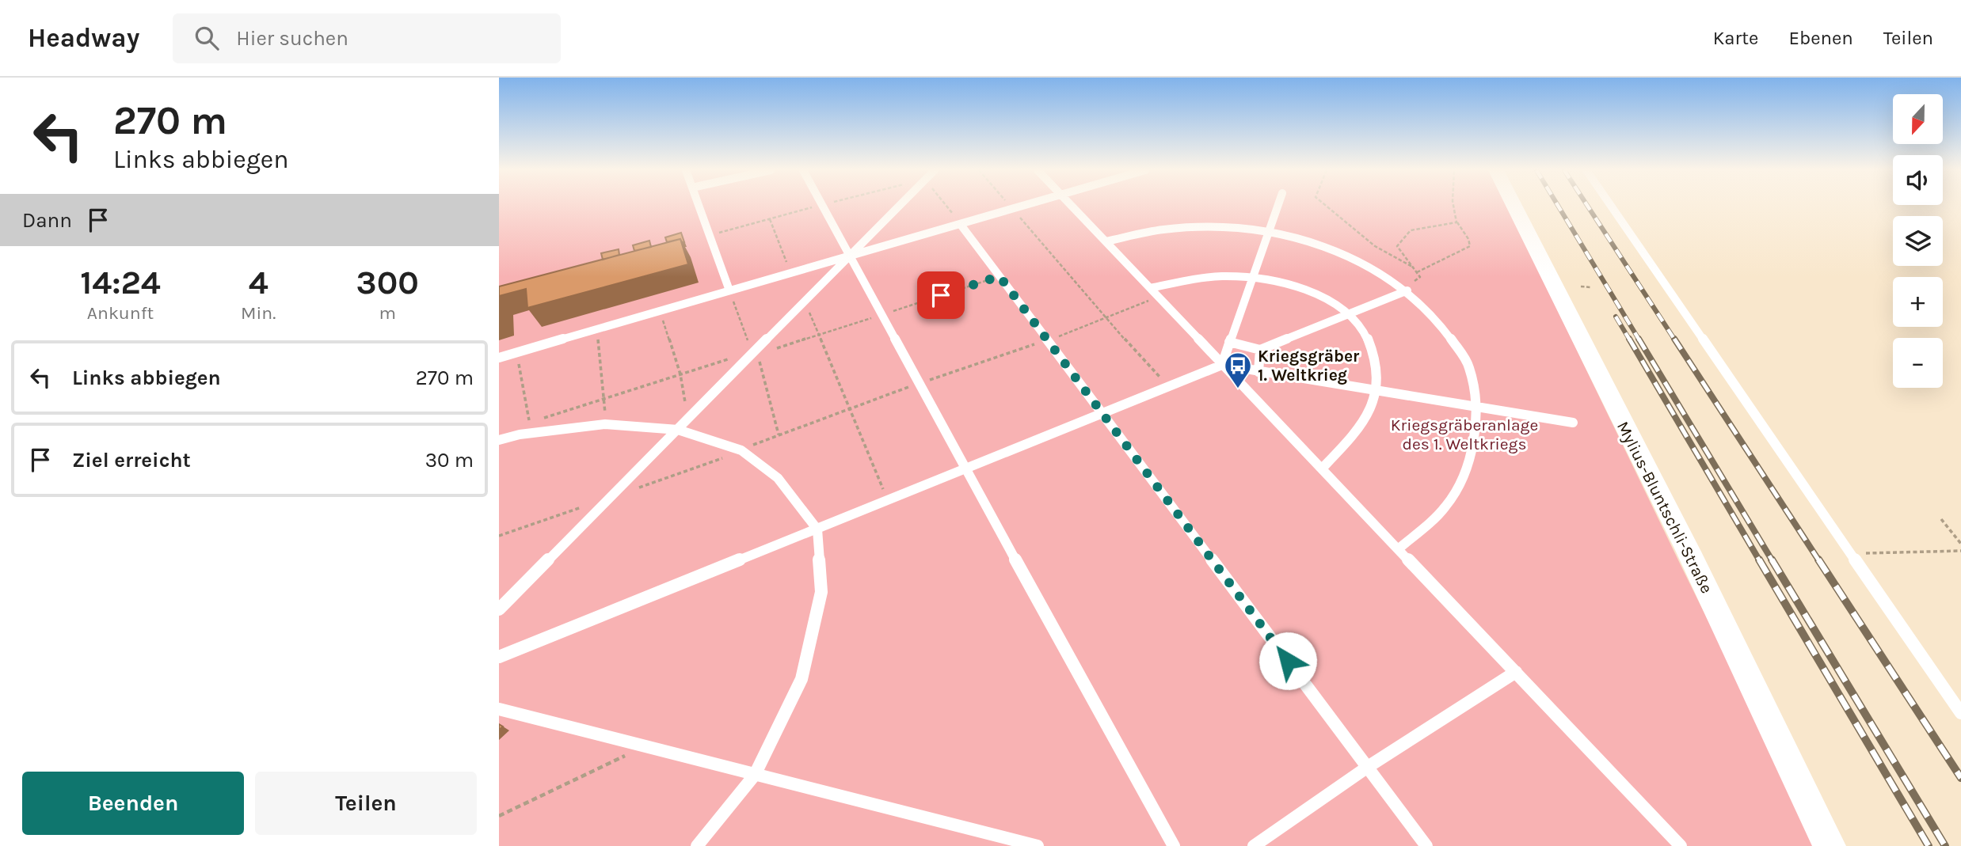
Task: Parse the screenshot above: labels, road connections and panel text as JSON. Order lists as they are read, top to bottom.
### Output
{
  "streets": {
    "street": ["Mylius-Bluntschli-Straße"]
  },
  "parks": ["Kriegsgräberanlage des 1. Weltkriegs"],
  "places": {
    "bus stop": ["Kriegsgräber 1. Weltkrieg"]
  },
  "north": "bottom",
  "page": {
    "header": "Headway",
    "search": "Hier suchen",
    "nav": ["Karte", "Ebenen", "Teilen"],
    "turn": ["270 m", "Links abbiegen"],
    "map_buttons": ["+", "−"],
    "then": "Dann",
    "eta": [
      "14:24",
      "Ankunft",
      "4",
      "Min.",
      "300",
      "m"
    ],
    "list": [
      {
        "name": "Links abbiegen",
        "value": "270 m"
      },
      {
        "name": "Ziel erreicht",
        "value": "30 m"
      }
    ],
    "buttons": ["Beenden", "Teilen"]
  }
}
